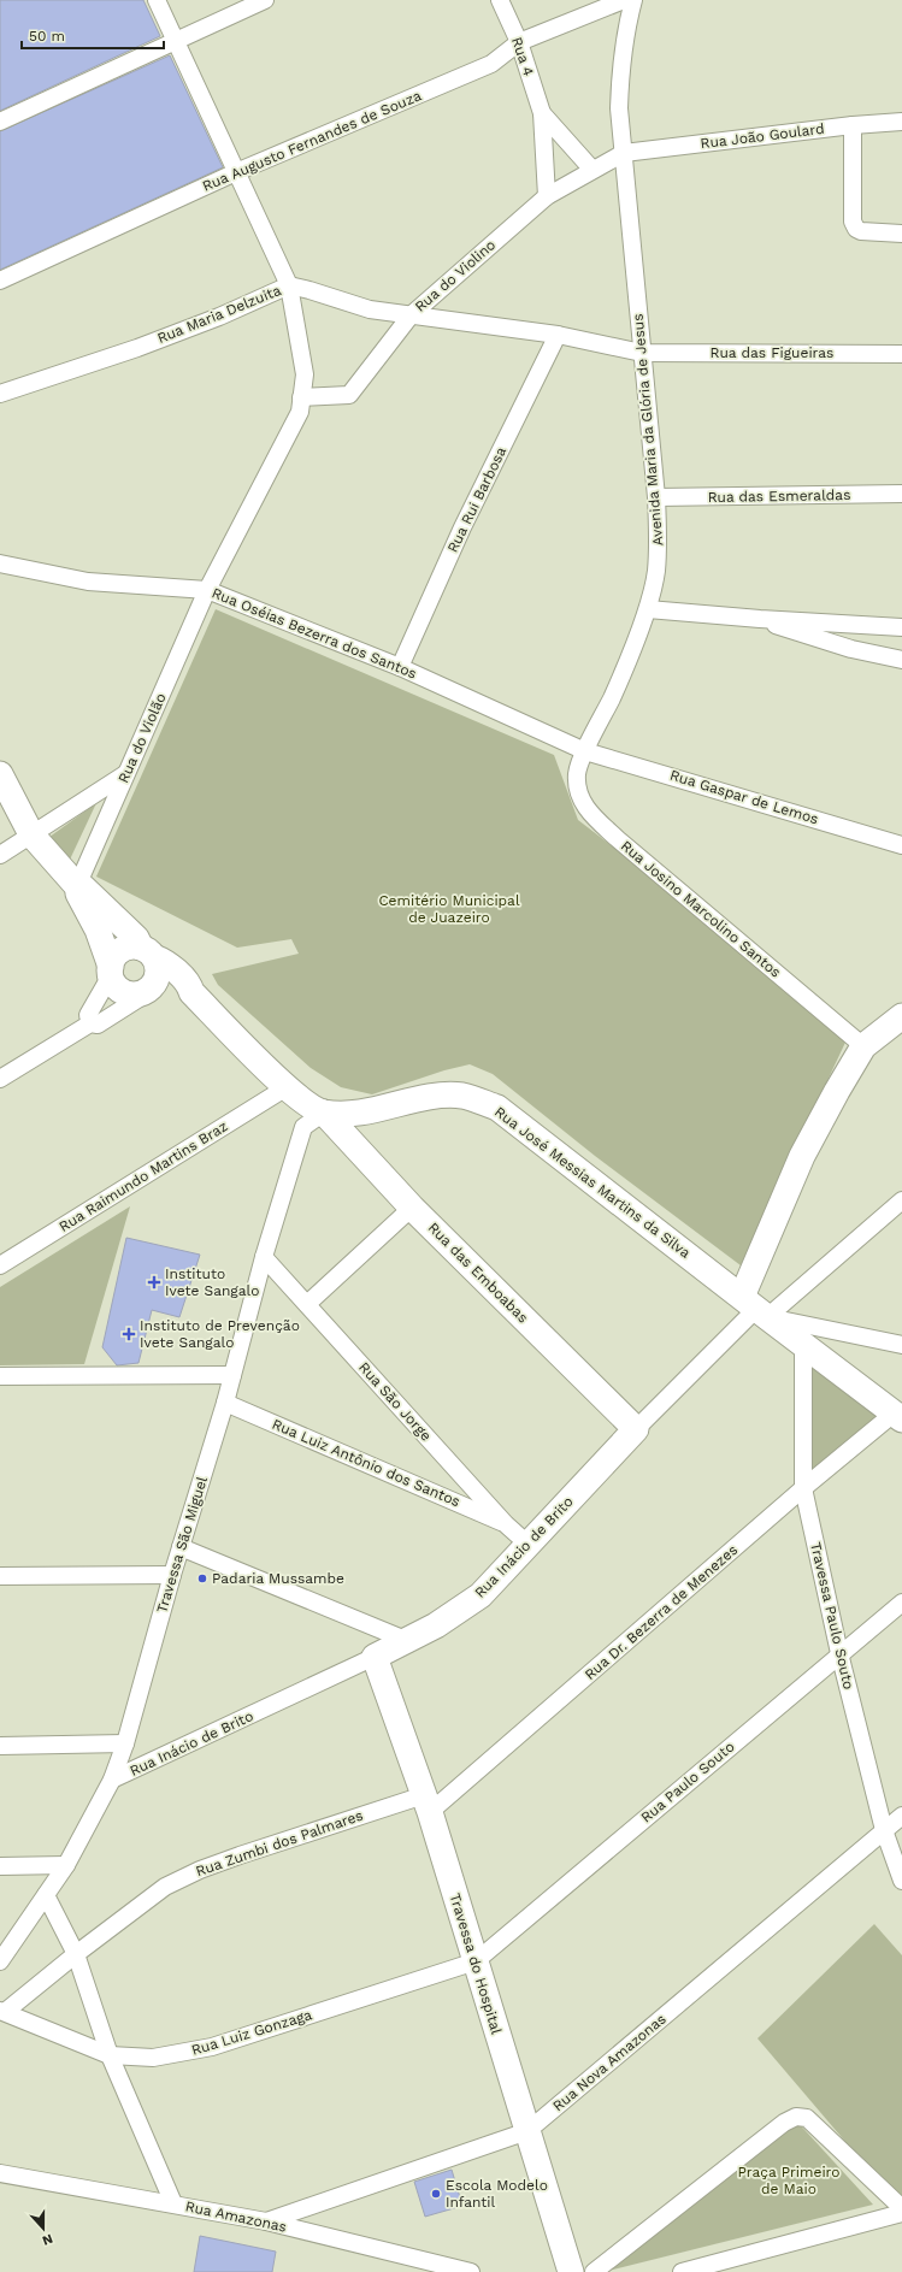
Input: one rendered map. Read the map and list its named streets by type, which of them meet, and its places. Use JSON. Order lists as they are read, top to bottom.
{
  "streets": {
    "street": [
      "Rua 4",
      "Rua João Goulard",
      "Rua Augusto Fernandes de Souza",
      "Rua do Violino",
      "Rua Maria Delzuita",
      "Rua das Figueiras",
      "Avenida Maria da Glória de Jesus",
      "Rua das Esmeraldas",
      "Rua Rui Barbosa",
      "Rua Oséias Bezerra dos Santos",
      "Rua do Violão",
      "Rua Gaspar de Lemos",
      "Rua Josino Marcolino Santos",
      "Rua Raimundo Martins Braz",
      "Rua José Messias Martins da Silva",
      "Rua das Emboabas",
      "Rua São Jorge",
      "Rua Luiz Antônio dos Santos",
      "Travessa São Miguel",
      "Rua Inácio de Brito",
      "Rua Dr. Bezerra de Menezes",
      "Travessa Paulo Souto",
      "Rua Paulo Souto",
      "Rua Zumbi dos Palmares",
      "Travessa do Hospital",
      "Rua Luiz Gonzaga",
      "Rua Nova Amazonas",
      "Rua Amazonas"
    ]
  },
  "crossings": [
    ["Rua 4", "Rua Augusto Fernandes de Souza"],
    ["Rua 4", "Rua do Violino"],
    ["Rua João Goulard", "Rua do Violino"],
    ["Rua João Goulard", "Avenida Maria da Glória de Jesus"],
    ["Rua Augusto Fernandes de Souza", "Rua do Violão"],
    ["Rua do Violino", "Rua Maria Delzuita"],
    ["Rua do Violino", "Avenida Maria da Glória de Jesus"],
    ["Rua do Violino", "Rua do Violão"],
    ["Rua Maria Delzuita", "Rua das Figueiras"],
    ["Rua Maria Delzuita", "Avenida Maria da Glória de Jesus"],
    ["Rua Maria Delzuita", "Rua Rui Barbosa"],
    ["Rua Maria Delzuita", "Rua do Violão"],
    ["Rua das Figueiras", "Avenida Maria da Glória de Jesus"],
    ["Avenida Maria da Glória de Jesus", "Rua das Esmeraldas"],
    ["Avenida Maria da Glória de Jesus", "Rua Oséias Bezerra dos Santos"],
    ["Avenida Maria da Glória de Jesus", "Rua Gaspar de Lemos"],
    ["Avenida Maria da Glória de Jesus", "Rua Josino Marcolino Santos"],
    ["Rua Rui Barbosa", "Rua Oséias Bezerra dos Santos"],
    ["Rua Oséias Bezerra dos Santos", "Rua do Violão"],
    ["Rua Oséias Bezerra dos Santos", "Rua Gaspar de Lemos"],
    ["Rua Oséias Bezerra dos Santos", "Rua Josino Marcolino Santos"],
    ["Rua Gaspar de Lemos", "Rua Josino Marcolino Santos"],
    ["Rua José Messias Martins da Silva", "Rua das Emboabas"],
    ["Rua José Messias Martins da Silva", "Travessa São Miguel"],
    ["Rua José Messias Martins da Silva", "Rua Inácio de Brito"],
    ["Rua José Messias Martins da Silva", "Rua Dr. Bezerra de Menezes"],
    ["Rua José Messias Martins da Silva", "Travessa Paulo Souto"],
    ["Rua das Emboabas", "Travessa São Miguel"],
    ["Rua das Emboabas", "Rua Inácio de Brito"],
    ["Rua São Jorge", "Rua Luiz Antônio dos Santos"],
    ["Rua São Jorge", "Travessa São Miguel"],
    ["Rua São Jorge", "Rua Inácio de Brito"],
    ["Rua Luiz Antônio dos Santos", "Travessa São Miguel"],
    ["Travessa São Miguel", "Rua Inácio de Brito"],
    ["Rua Inácio de Brito", "Travessa do Hospital"],
    ["Rua Dr. Bezerra de Menezes", "Travessa Paulo Souto"],
    ["Rua Dr. Bezerra de Menezes", "Rua Zumbi dos Palmares"],
    ["Rua Dr. Bezerra de Menezes", "Travessa do Hospital"],
    ["Travessa Paulo Souto", "Rua Paulo Souto"],
    ["Travessa Paulo Souto", "Rua Nova Amazonas"],
    ["Rua Paulo Souto", "Travessa do Hospital"],
    ["Rua Paulo Souto", "Rua Luiz Gonzaga"],
    ["Rua Zumbi dos Palmares", "Travessa do Hospital"],
    ["Rua Zumbi dos Palmares", "Rua Luiz Gonzaga"],
    ["Travessa do Hospital", "Rua Luiz Gonzaga"],
    ["Travessa do Hospital", "Rua Nova Amazonas"],
    ["Rua Nova Amazonas", "Rua Amazonas"]
  ],
  "parks": ["Cemitério Municipal de Juazeiro", "Praça Primeiro de Maio"],
  "places": {
    "health": ["Instituto Ivete Sangalo", "Instituto de Prevenção Ivete Sangalo"],
    "other": ["Padaria Mussambe", "Escola Modelo Infantil"]
  },
  "scale_bar": "50 m",
  "north": "bottom"
}
